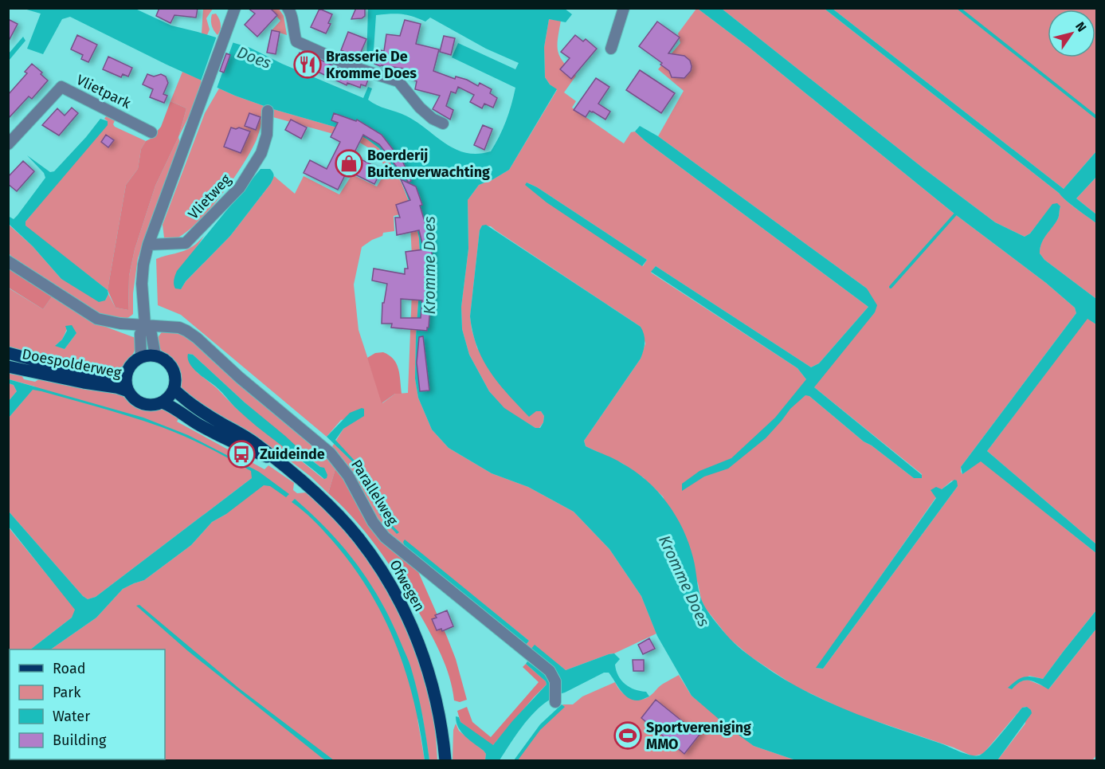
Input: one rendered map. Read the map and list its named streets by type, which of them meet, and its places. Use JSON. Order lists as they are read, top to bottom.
{
  "streets": {
    "main road": ["Doespolderweg", "Ofwegen"],
    "street": ["Vlietpark", "Vlietweg", "Parallelweg"]
  },
  "crossings": [
    ["Doespolderweg", "Ofwegen"]
  ],
  "water": ["Does", "Kromme Does"],
  "places": {
    "restaurant": ["Brasserie De Kromme Does"],
    "shop": ["Boerderij Buitenverwachting"],
    "bus stop": ["Zuideinde"],
    "sports": ["Sportvereniging MMO"]
  },
  "legend": [
    "Road",
    "Park",
    "Water",
    "Building"
  ],
  "north": "top right"
}
